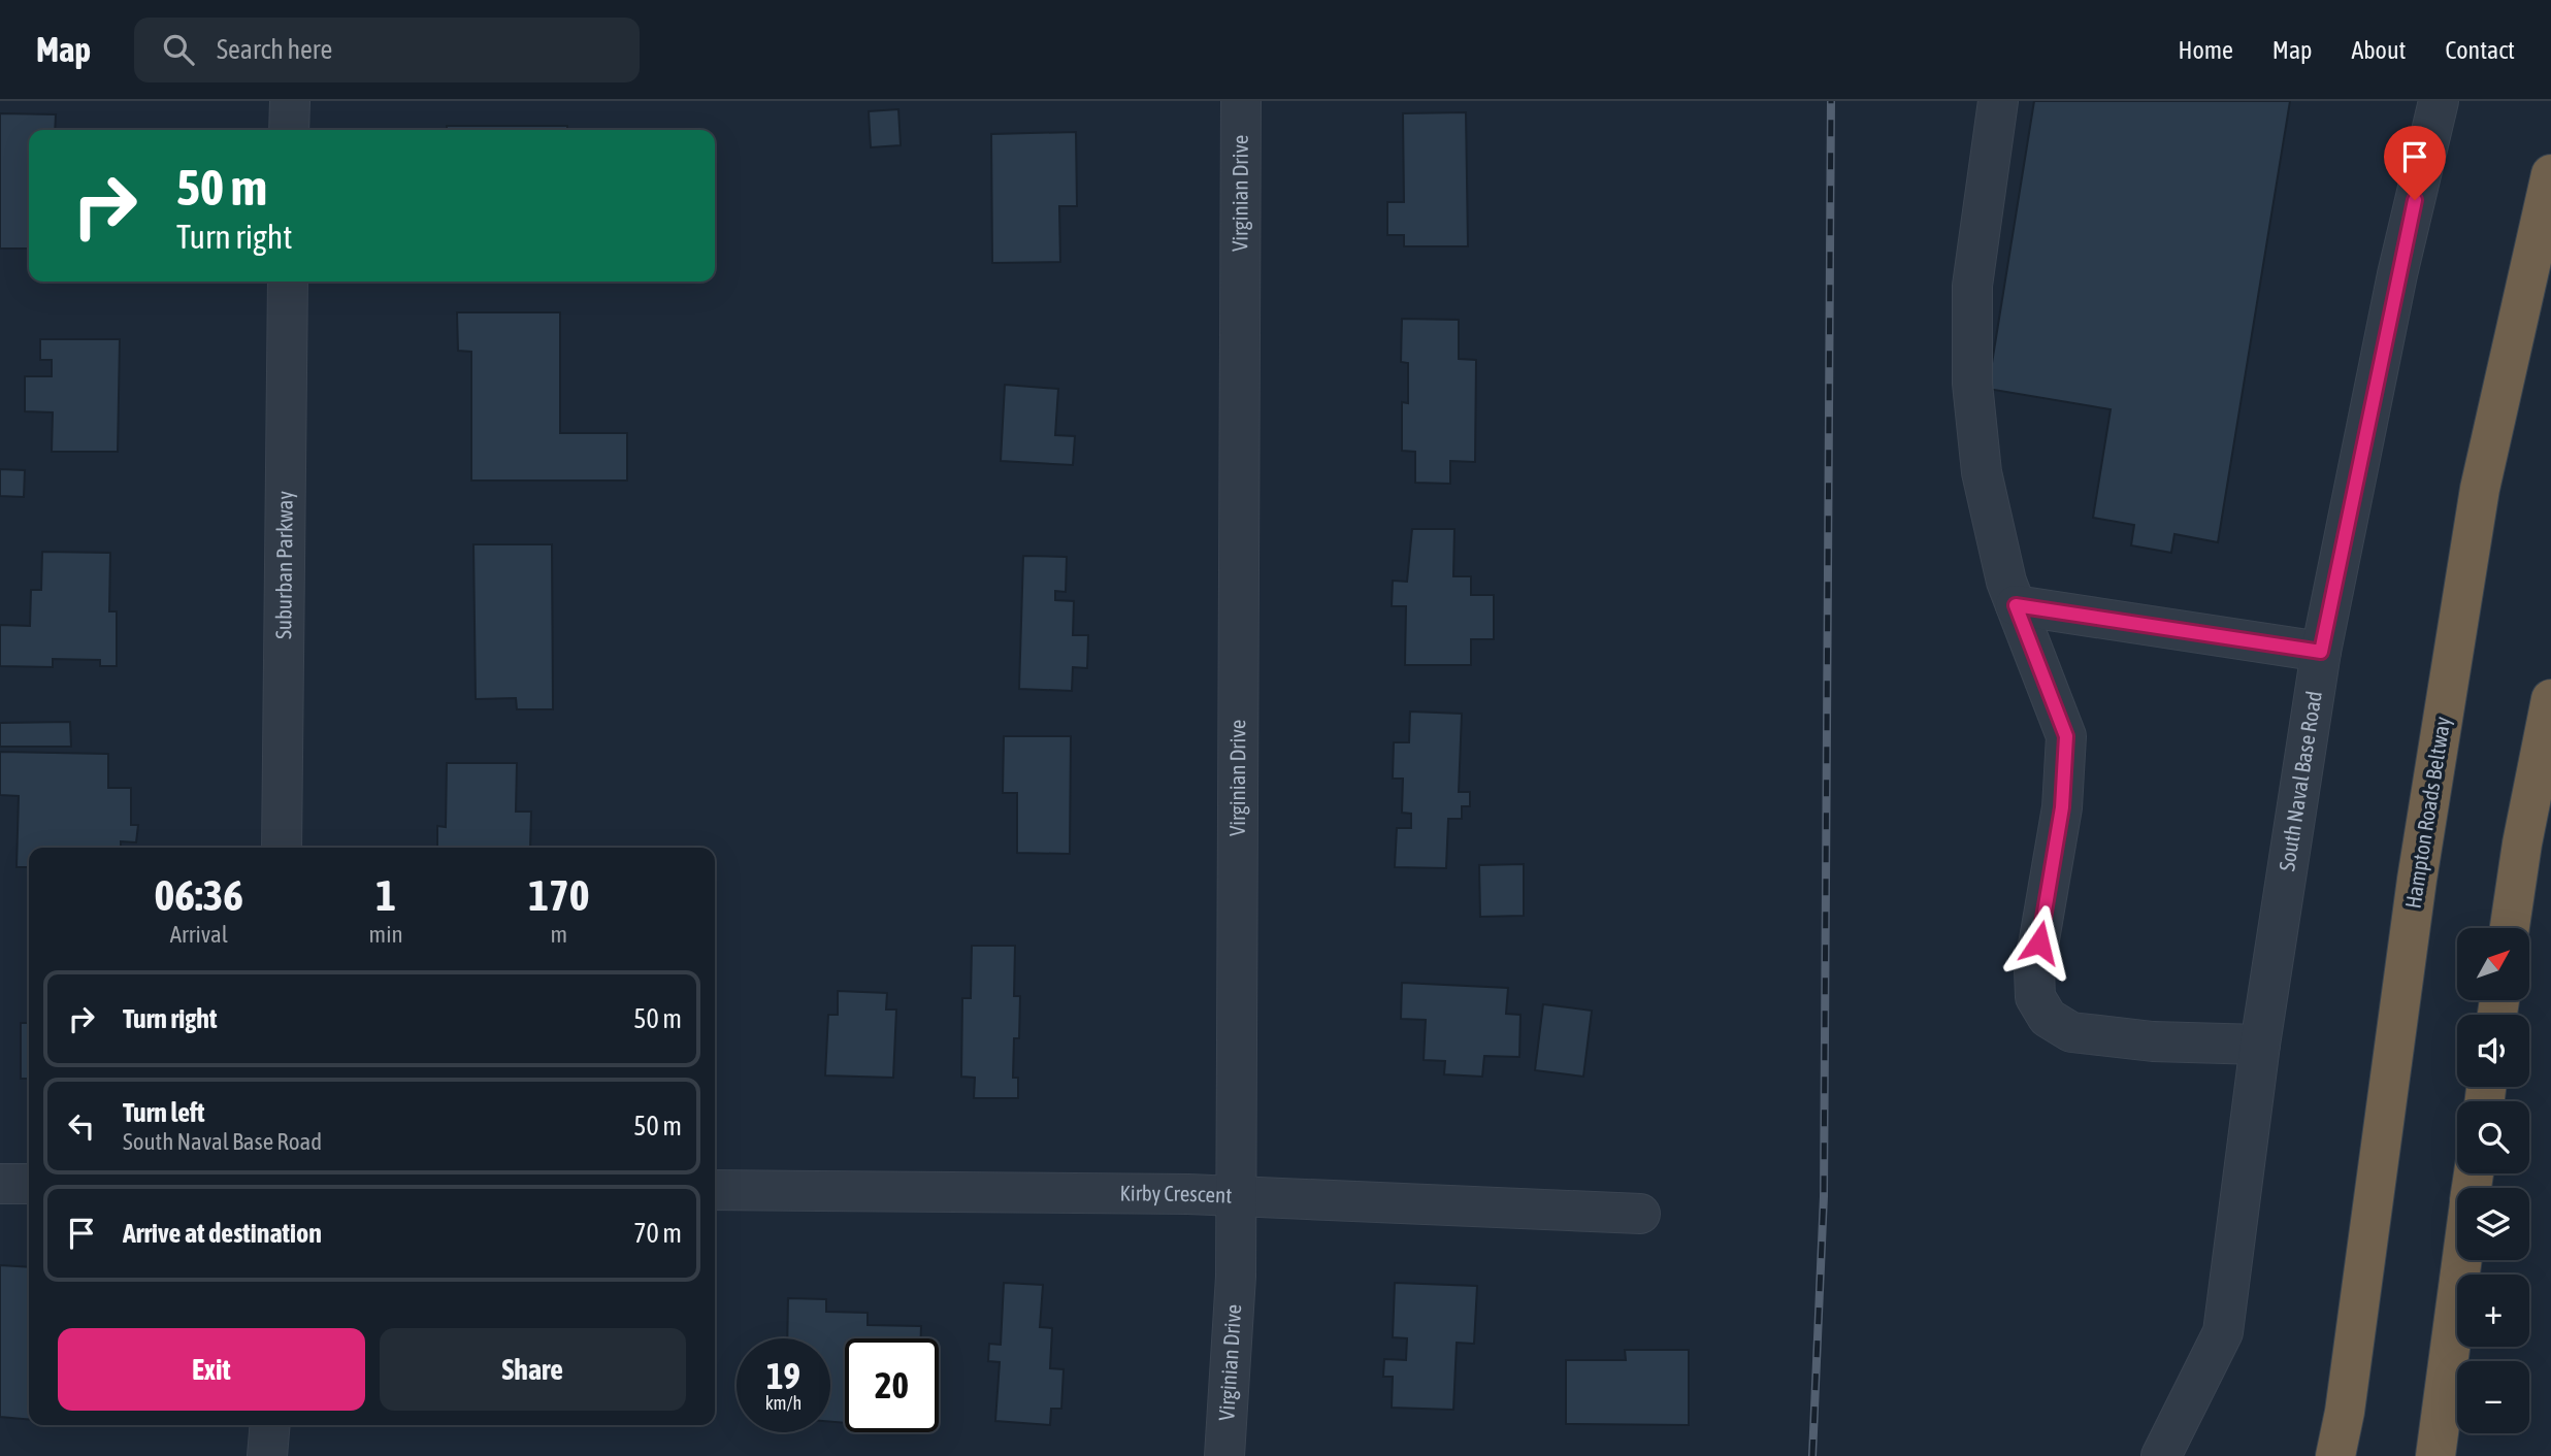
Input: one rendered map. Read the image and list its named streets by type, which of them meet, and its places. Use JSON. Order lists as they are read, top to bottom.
{
  "streets": {
    "highway": ["Hampton Roads Beltway"],
    "street": [
      "Virginian Drive",
      "Suburban Parkway",
      "South Naval Base Road",
      "Kirby Crescent"
    ]
  },
  "crossings": [
    ["Virginian Drive", "Kirby Crescent"]
  ],
  "north": "top right",
  "page": {
    "header": "Map",
    "search": "Search here",
    "nav": [
      "Home",
      "Map",
      "About",
      "Contact"
    ],
    "turn": ["50 m", "Turn right"],
    "eta": [
      "06:36",
      "Arrival",
      "1",
      "min",
      "170",
      "m"
    ],
    "map_buttons": ["+", "−"],
    "list": [
      {
        "name": "Turn right",
        "value": "50 m"
      },
      {
        "name": "Turn left",
        "note": "South Naval Base Road",
        "value": "50 m"
      },
      {
        "name": "Arrive at destination",
        "value": "70 m"
      }
    ],
    "buttons": ["Exit", "Share"],
    "speed": "19 km/h",
    "limit": "20"
  }
}
